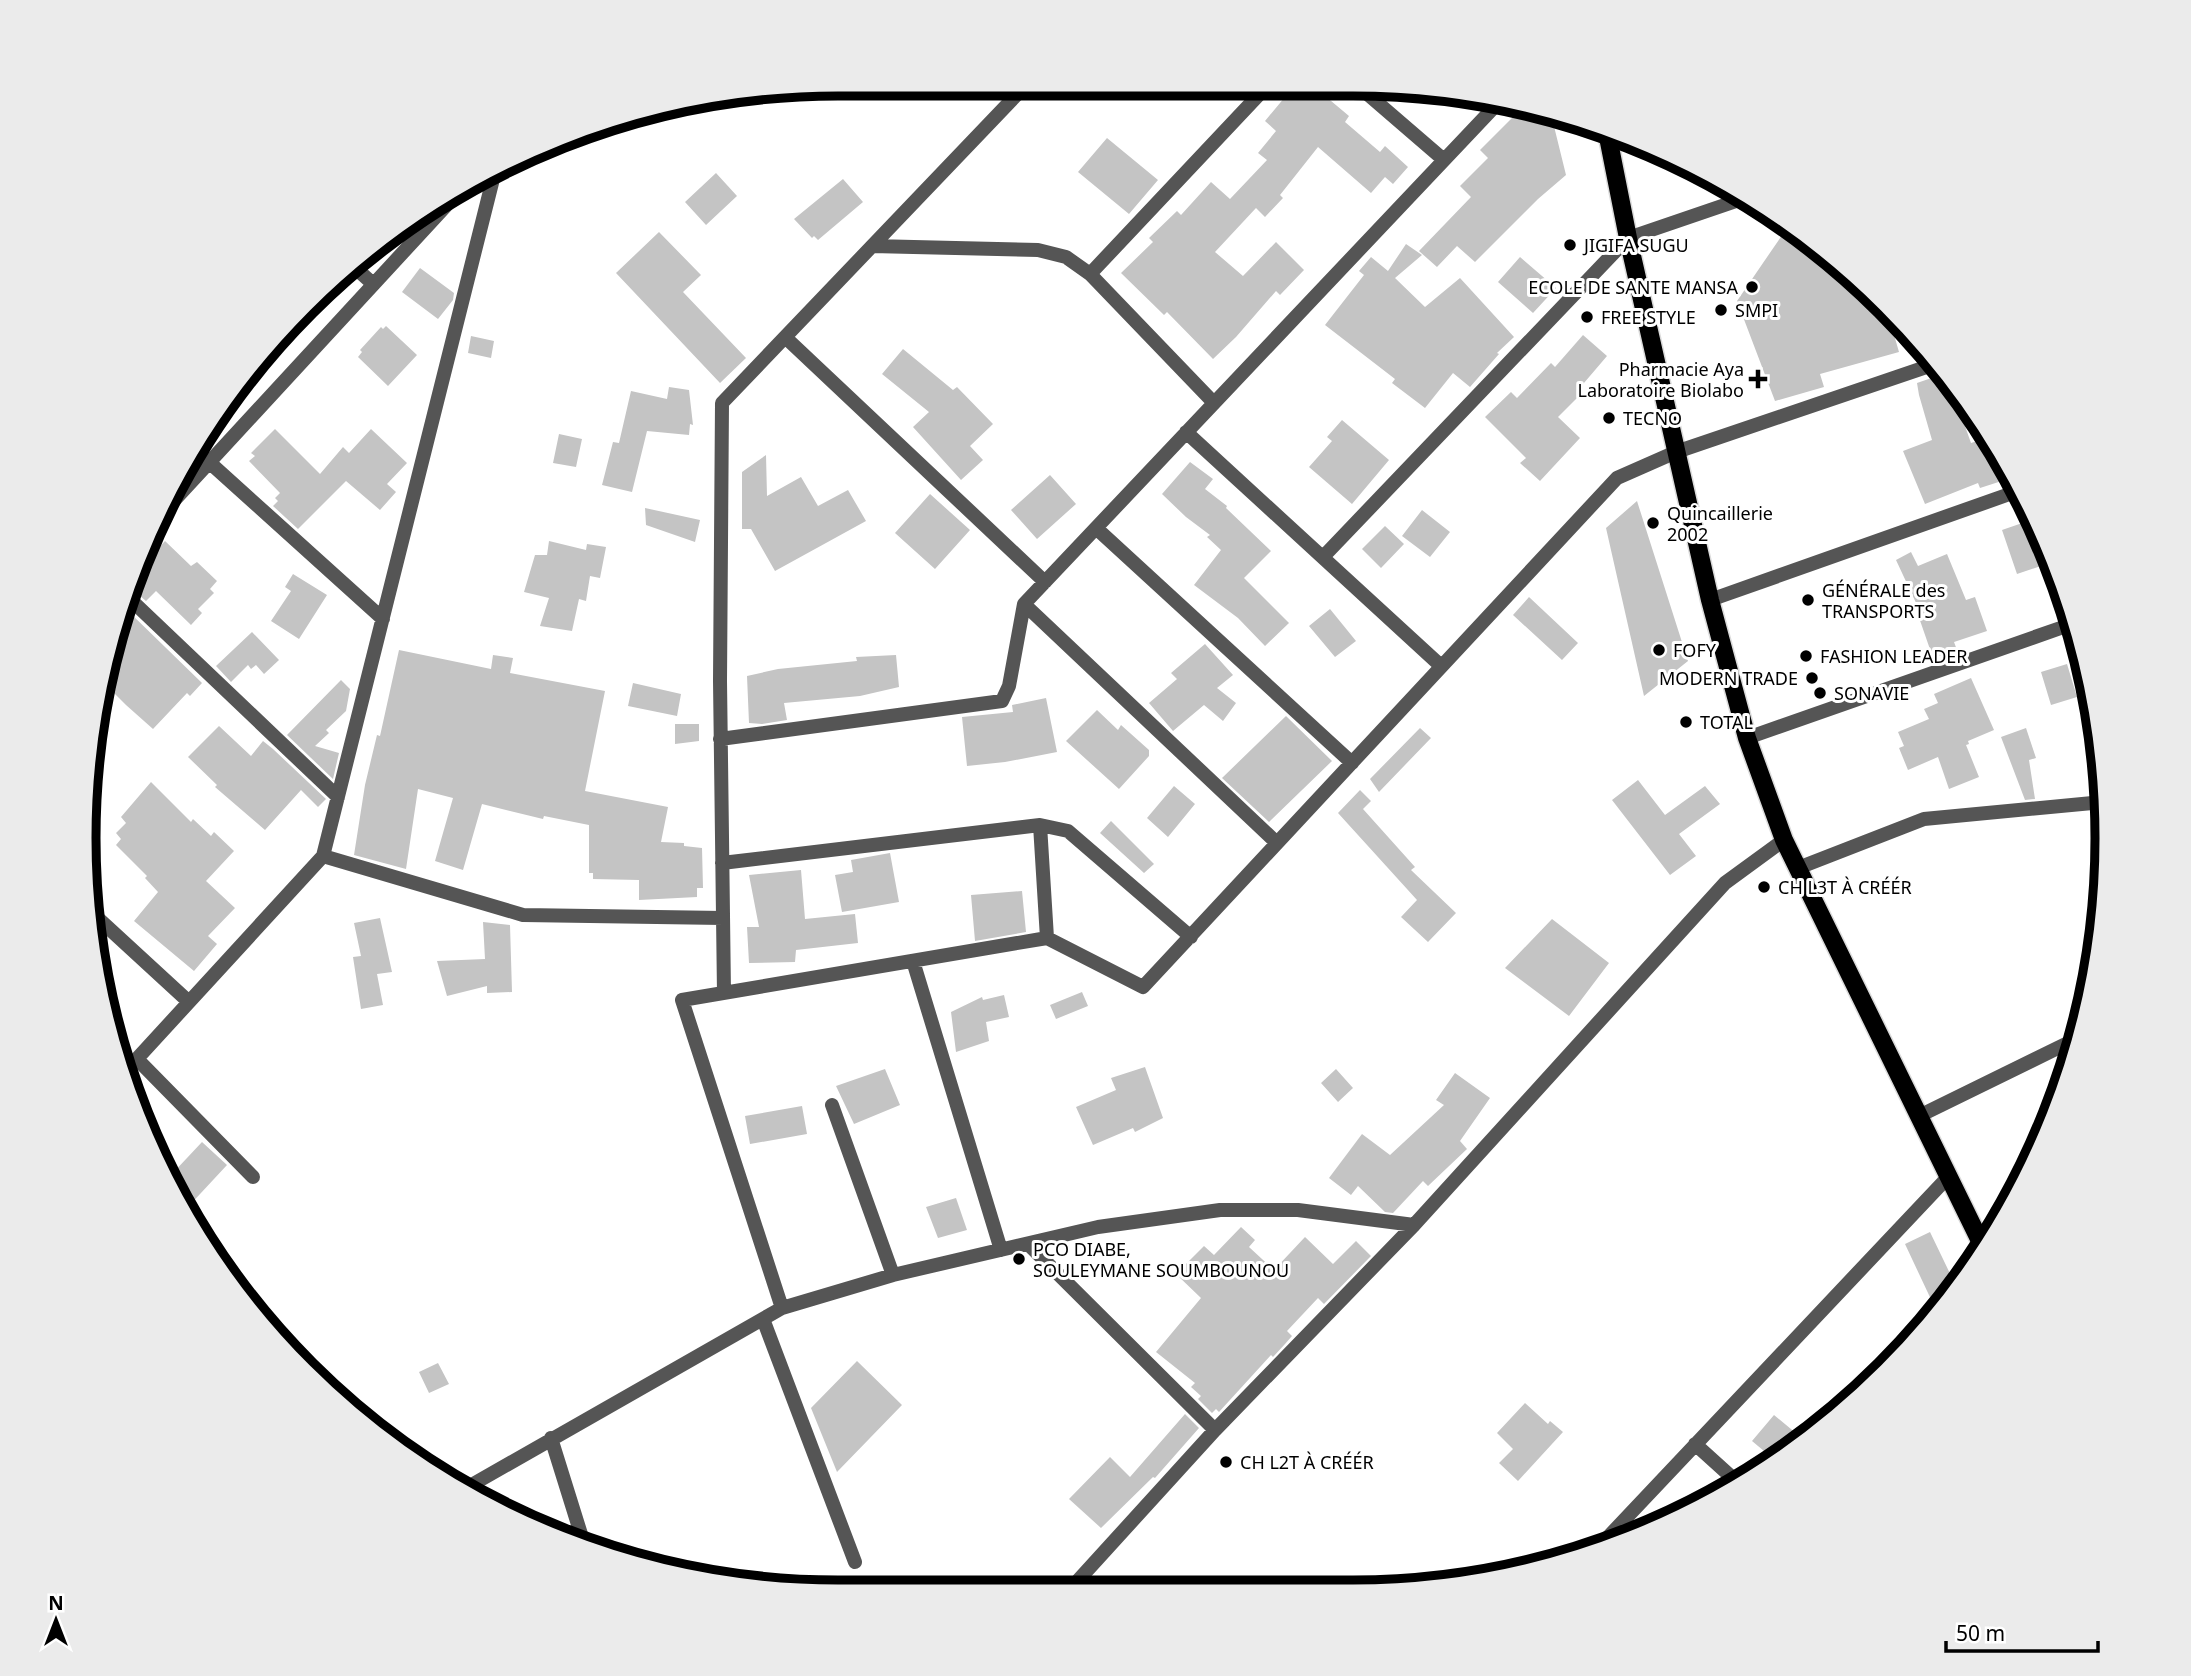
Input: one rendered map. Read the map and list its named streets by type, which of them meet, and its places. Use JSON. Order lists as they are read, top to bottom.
{
  "places": {
    "other": [
      "JIGIFA SUGU",
      "ECOLE DE SANTE MANSA",
      "SMPI",
      "FREE STYLE",
      "TECNO",
      "Quincaillerie 2002",
      "GÉNÉRALE des TRANSPORTS",
      "FOFY",
      "FASHION LEADER",
      "MODERN TRADE",
      "SONAVIE",
      "TOTAL",
      "CH L3T À CRÉÉR",
      "PCO DIABE, SOULEYMANE SOUMBOUNOU",
      "CH L2T À CRÉÉR"
    ],
    "health": ["Pharmacie Aya Laboratoire Biolabo"]
  },
  "scale_bar": "50 m",
  "north": "top"
}
